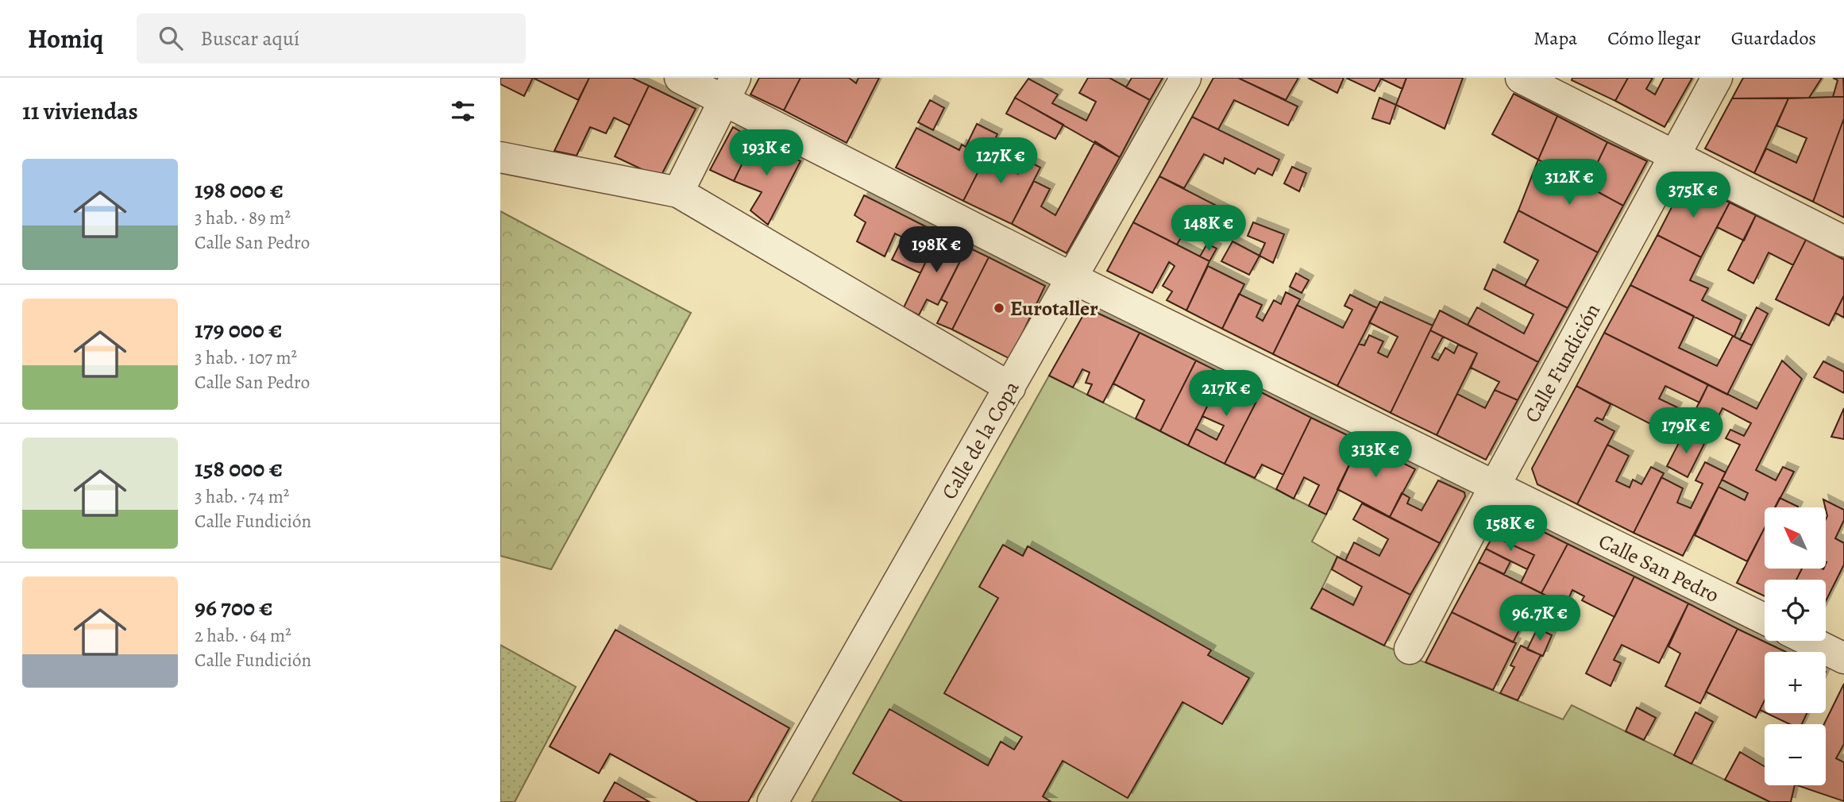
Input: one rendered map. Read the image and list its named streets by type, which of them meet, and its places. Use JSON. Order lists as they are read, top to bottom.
{
  "streets": {
    "street": ["Calle Fundición", "Calle de la Copa", "Calle San Pedro"]
  },
  "crossings": [
    ["Calle Fundición", "Calle San Pedro"],
    ["Calle de la Copa", "Calle San Pedro"]
  ],
  "places": ["Eurotaller"],
  "north": "top left",
  "page": {
    "header": "Homiq",
    "search": "Buscar aquí",
    "nav": ["Mapa", "Cómo llegar", "Guardados"],
    "heading": "11 viviendas",
    "price": [
      "193K €",
      "127K €",
      "312K €",
      "375K €",
      "148K €",
      "198K €",
      "217K €",
      "179K €",
      "313K €",
      "158K €",
      "96.7K €"
    ],
    "list": [
      {
        "name": "198 000 €",
        "note": "3 hab. · 89 m² · Calle San Pedro"
      },
      {
        "name": "179 000 €",
        "note": "3 hab. · 107 m² · Calle San Pedro"
      },
      {
        "name": "158 000 €",
        "note": "3 hab. · 74 m² · Calle Fundición"
      },
      {
        "name": "96 700 €",
        "note": "2 hab. · 64 m² · Calle Fundición"
      }
    ],
    "map_buttons": ["+", "−"]
  }
}
